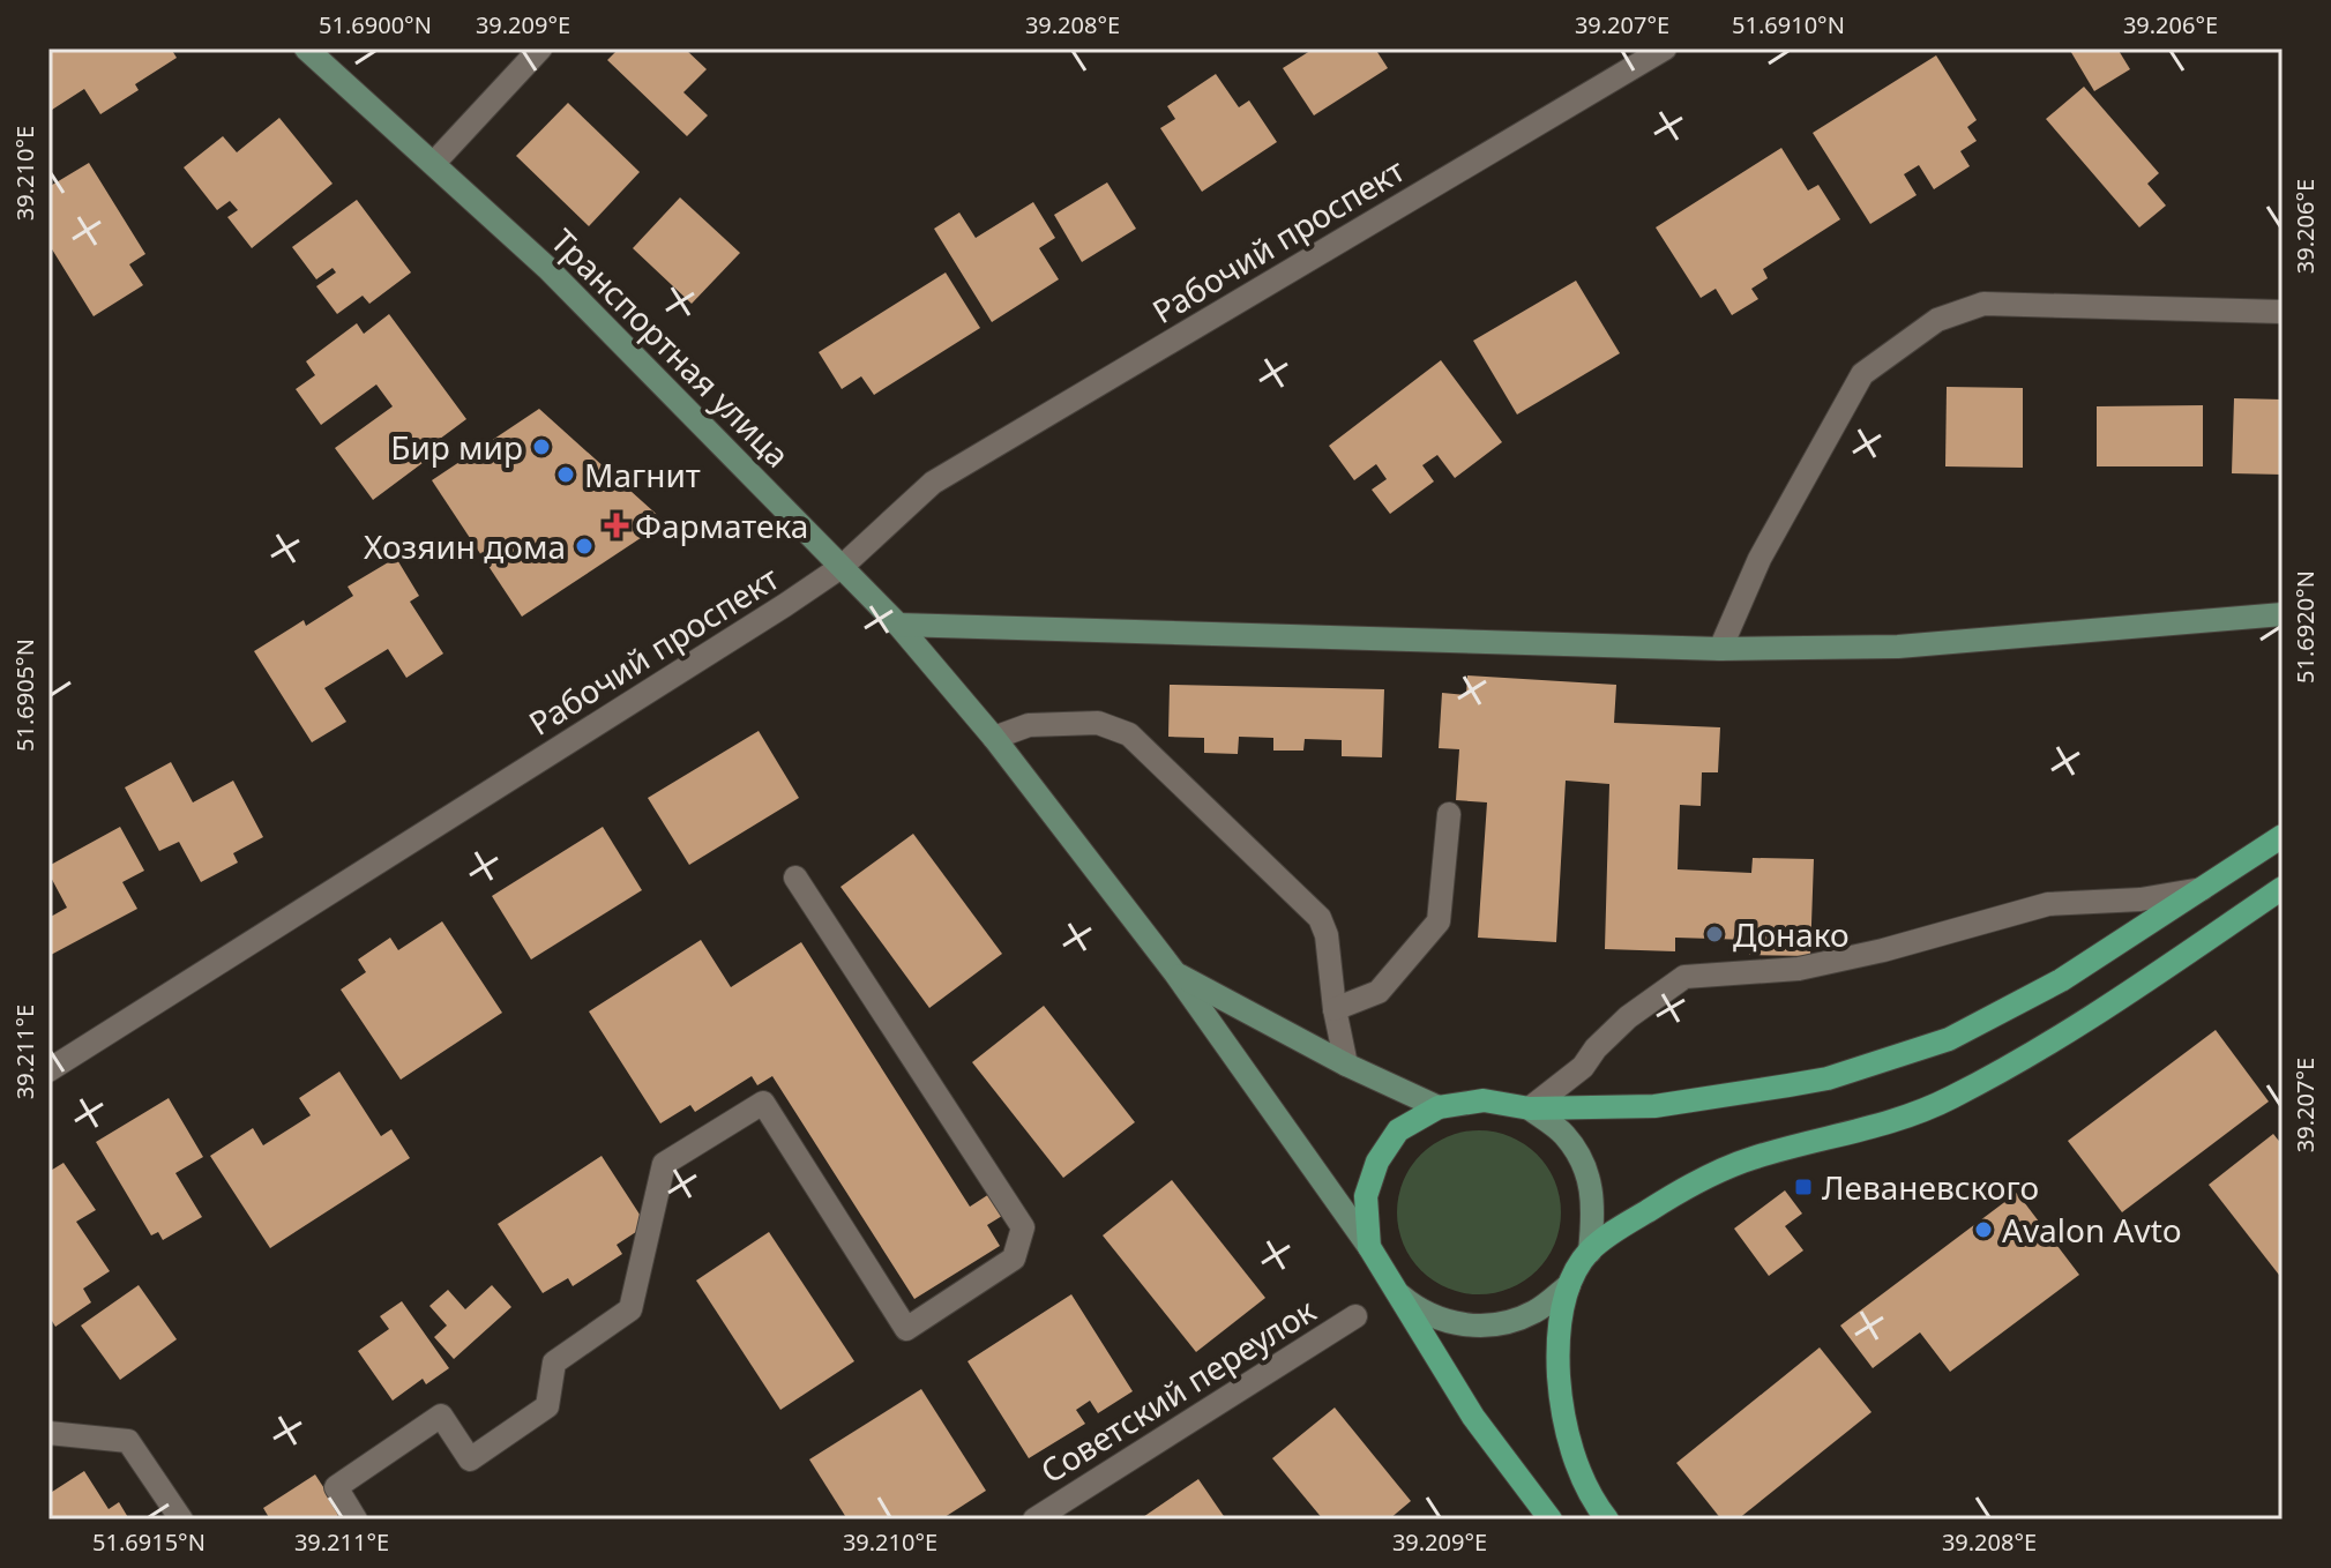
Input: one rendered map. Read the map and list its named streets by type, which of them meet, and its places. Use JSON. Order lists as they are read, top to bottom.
{
  "streets": {
    "main road": ["Транспортная улица"],
    "street": ["Рабочий проспект", "Советский переулок"]
  },
  "crossings": [
    ["Рабочий проспект", "Транспортная улица"]
  ],
  "places": {
    "other": [
      "Бир мир",
      "Магнит",
      "Хозяин дома",
      "Донако",
      "Avalon Avto"
    ],
    "health": ["Фарматека"],
    "transit": ["Леваневского"]
  },
  "coordinates": [
    "51.6900°N",
    "39.209°E",
    "39.208°E",
    "39.207°E",
    "51.6910°N",
    "39.206°E",
    "39.210°E",
    "51.6920°N",
    "51.6905°N",
    "39.211°E",
    "51.6915°N"
  ]
}
